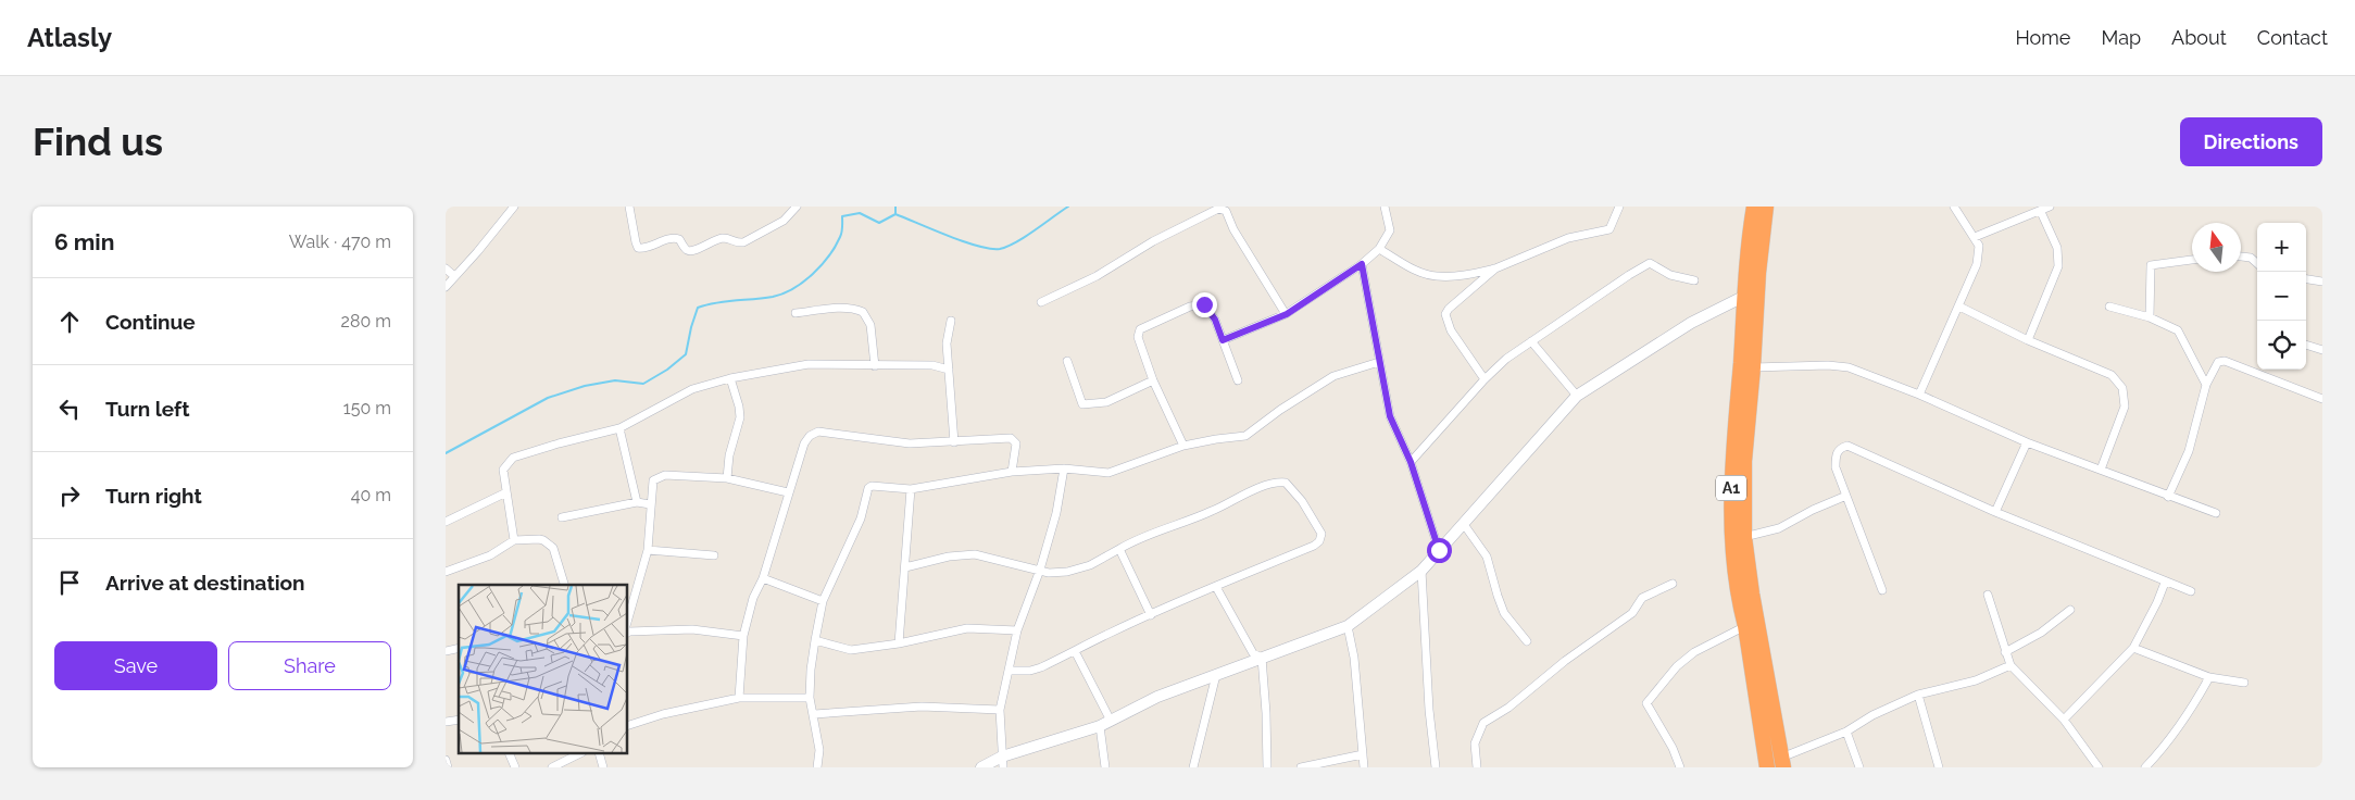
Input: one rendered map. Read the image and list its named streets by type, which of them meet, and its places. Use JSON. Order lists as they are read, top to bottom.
{
  "streets": {
    "highway": ["A1"]
  },
  "north": "top",
  "page": {
    "header": "Atlasly",
    "nav": [
      "Home",
      "Map",
      "About",
      "Contact"
    ],
    "buttons": [
      "Directions",
      ["Save", "Share"]
    ],
    "title": "Find us",
    "heading": ["6 min", "Walk · 470 m"],
    "map_buttons": ["+", "−"],
    "list": [
      ["Continue", "280 m"],
      ["Turn left", "150 m"],
      ["Turn right", "40 m"],
      "Arrive at destination"
    ]
  }
}
